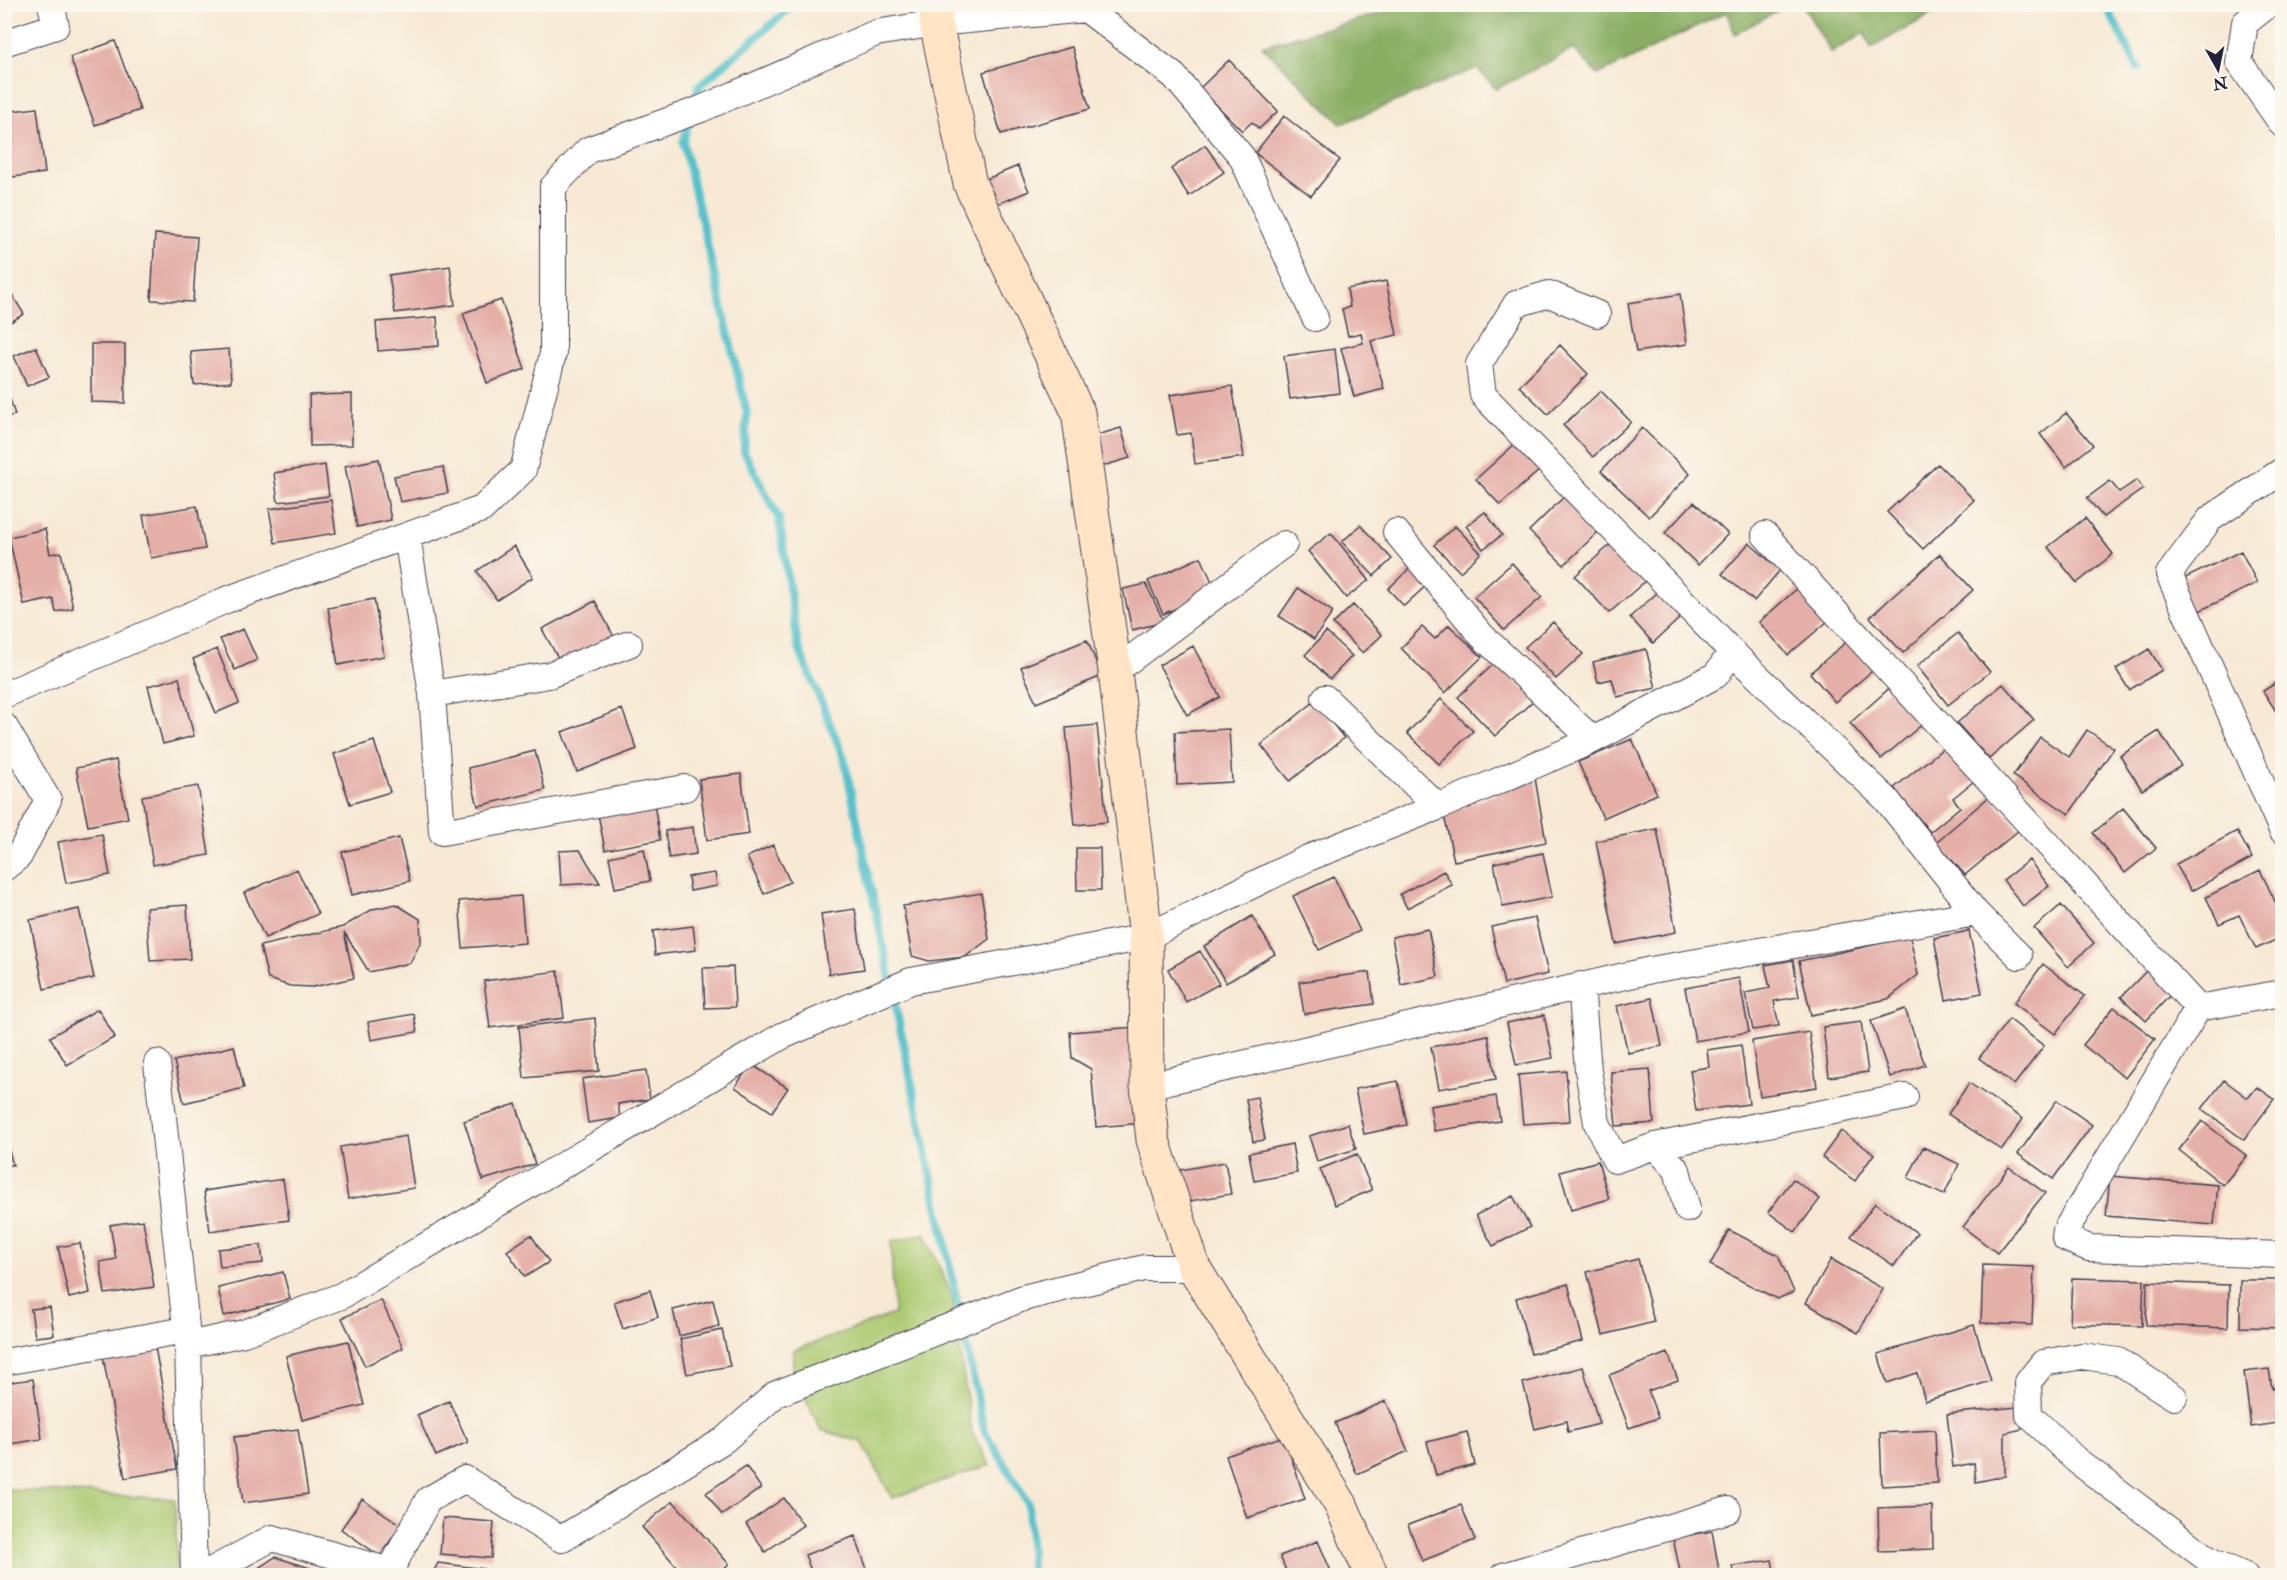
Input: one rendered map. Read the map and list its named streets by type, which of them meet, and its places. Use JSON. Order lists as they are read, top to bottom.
{
  "north": "bottom"
}
